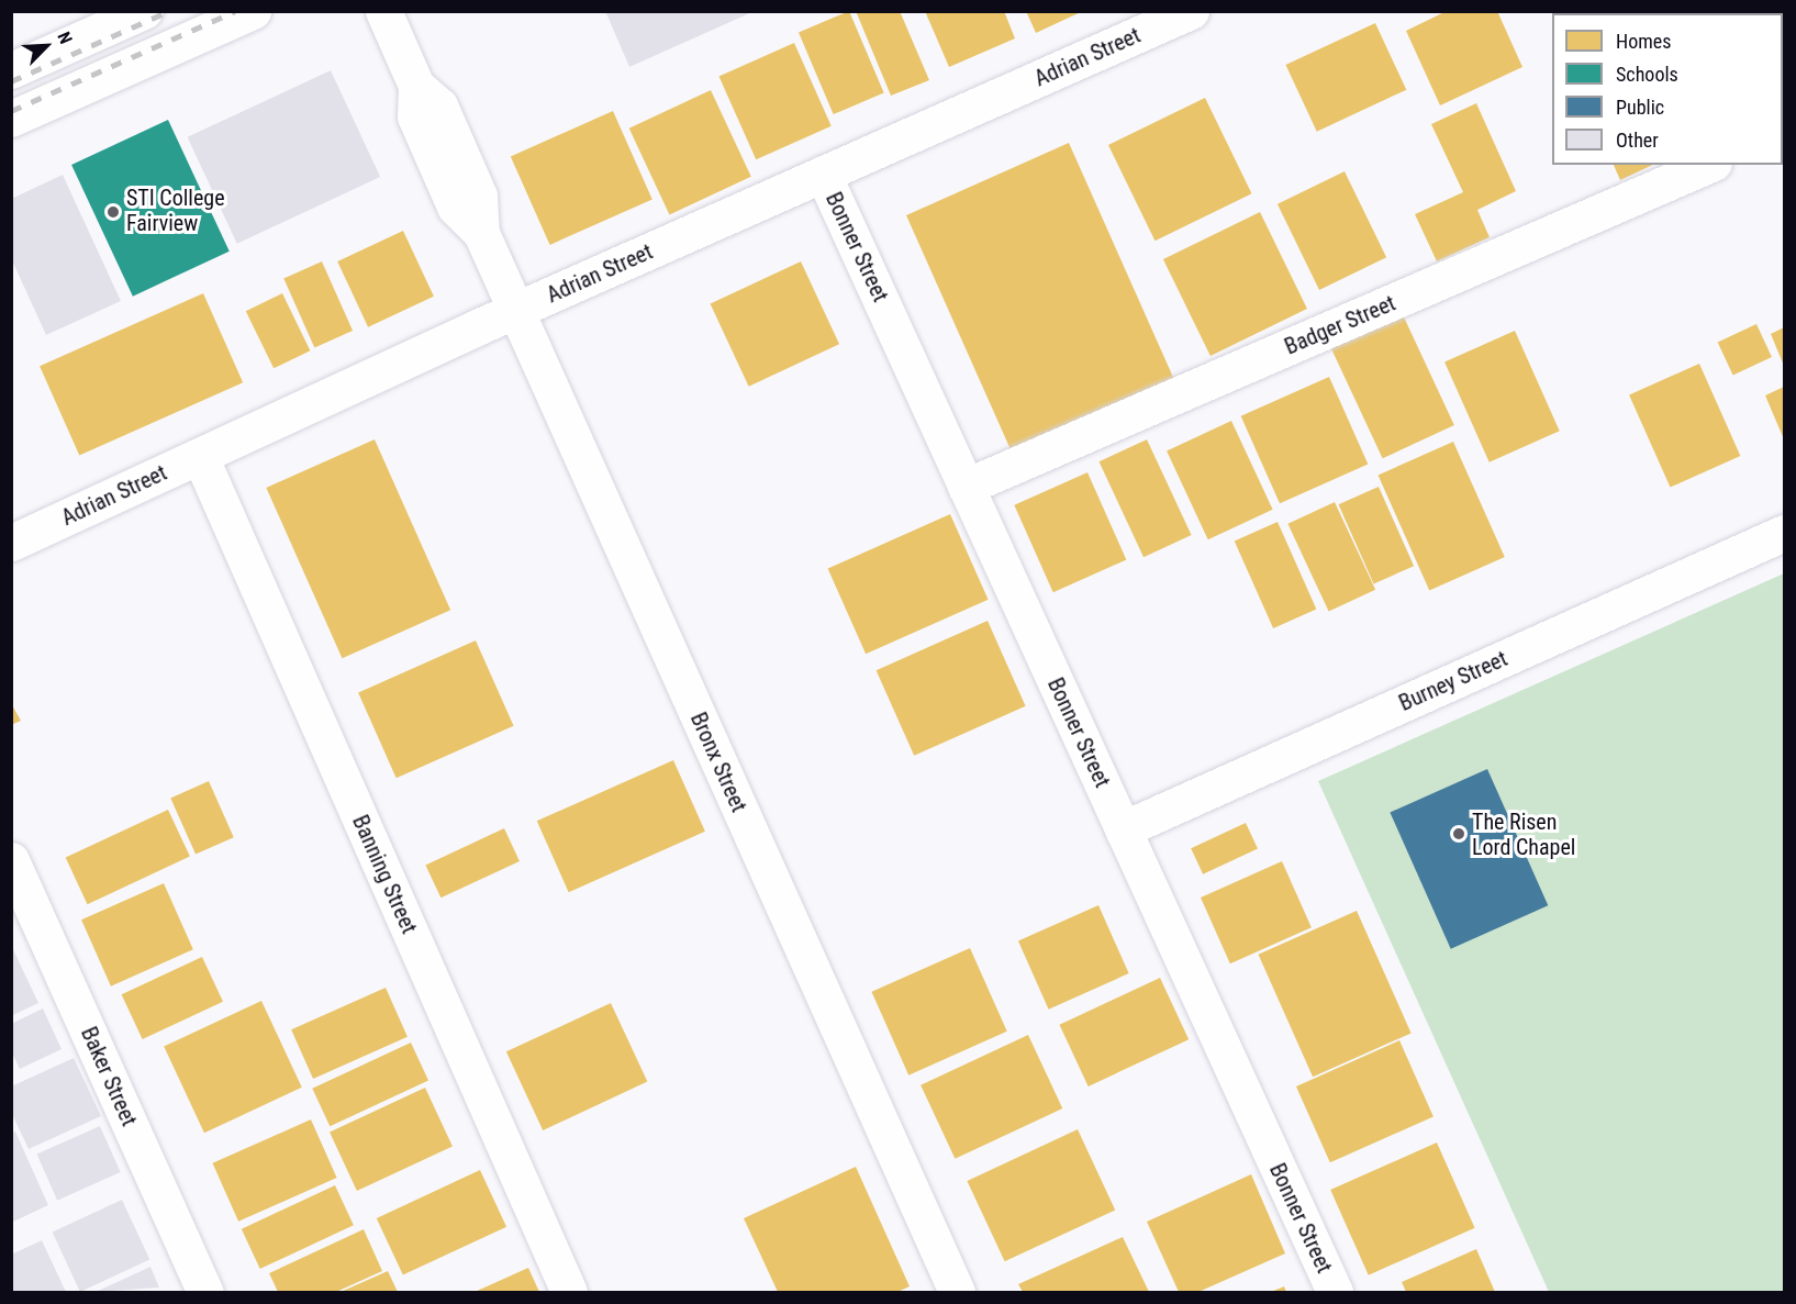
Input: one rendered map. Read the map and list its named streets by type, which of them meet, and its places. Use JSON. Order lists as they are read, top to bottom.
{
  "streets": {
    "street": [
      "Adrian Street",
      "Bonner Street",
      "Badger Street",
      "Burney Street",
      "Bronx Street",
      "Banning Street",
      "Baker Street"
    ]
  },
  "crossings": [
    ["Adrian Street", "Bonner Street"],
    ["Adrian Street", "Bronx Street"],
    ["Adrian Street", "Banning Street"],
    ["Bonner Street", "Badger Street"],
    ["Bonner Street", "Burney Street"]
  ],
  "places": ["STI College Fairview", "The Risen Lord Chapel"],
  "legend": [
    "Homes",
    "Schools",
    "Public",
    "Other"
  ],
  "north": "top right"
}
